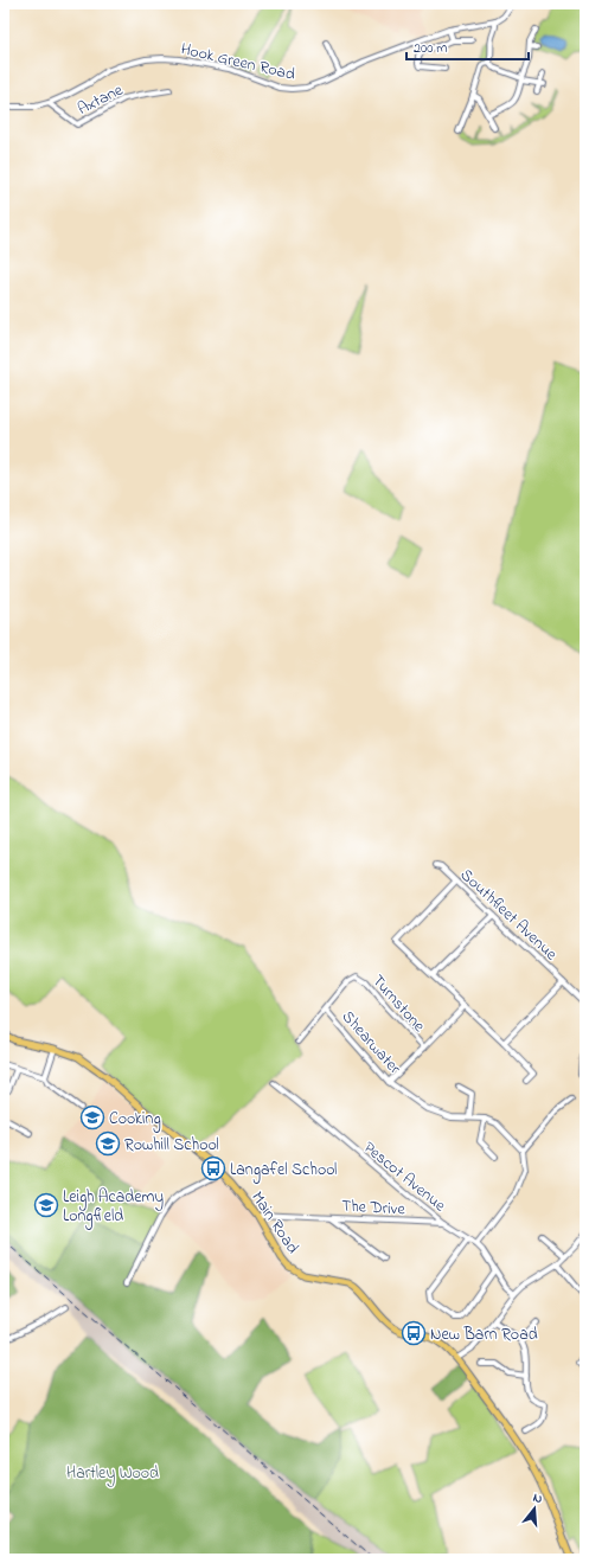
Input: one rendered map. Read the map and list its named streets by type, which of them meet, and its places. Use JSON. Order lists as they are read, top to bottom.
{
  "streets": {
    "main road": ["Main Road"],
    "street": [
      "Hook Green Road",
      "Axtane",
      "Southfleet Avenue",
      "Turnstone",
      "Shearwater",
      "Pescot Avenue",
      "The Drive"
    ]
  },
  "crossings": [
    ["Hook Green Road", "Axtane"],
    ["Turnstone", "Shearwater"],
    ["Pescot Avenue", "The Drive"],
    ["The Drive", "Main Road"]
  ],
  "parks": ["Hartley Wood"],
  "places": {
    "school or university": ["Cooking", "Rowhill School", "Leigh Academy Longfield"],
    "bus stop": ["Langafel School", "New Barn Road"]
  },
  "scale_bar": "200 m",
  "north": "top"
}
